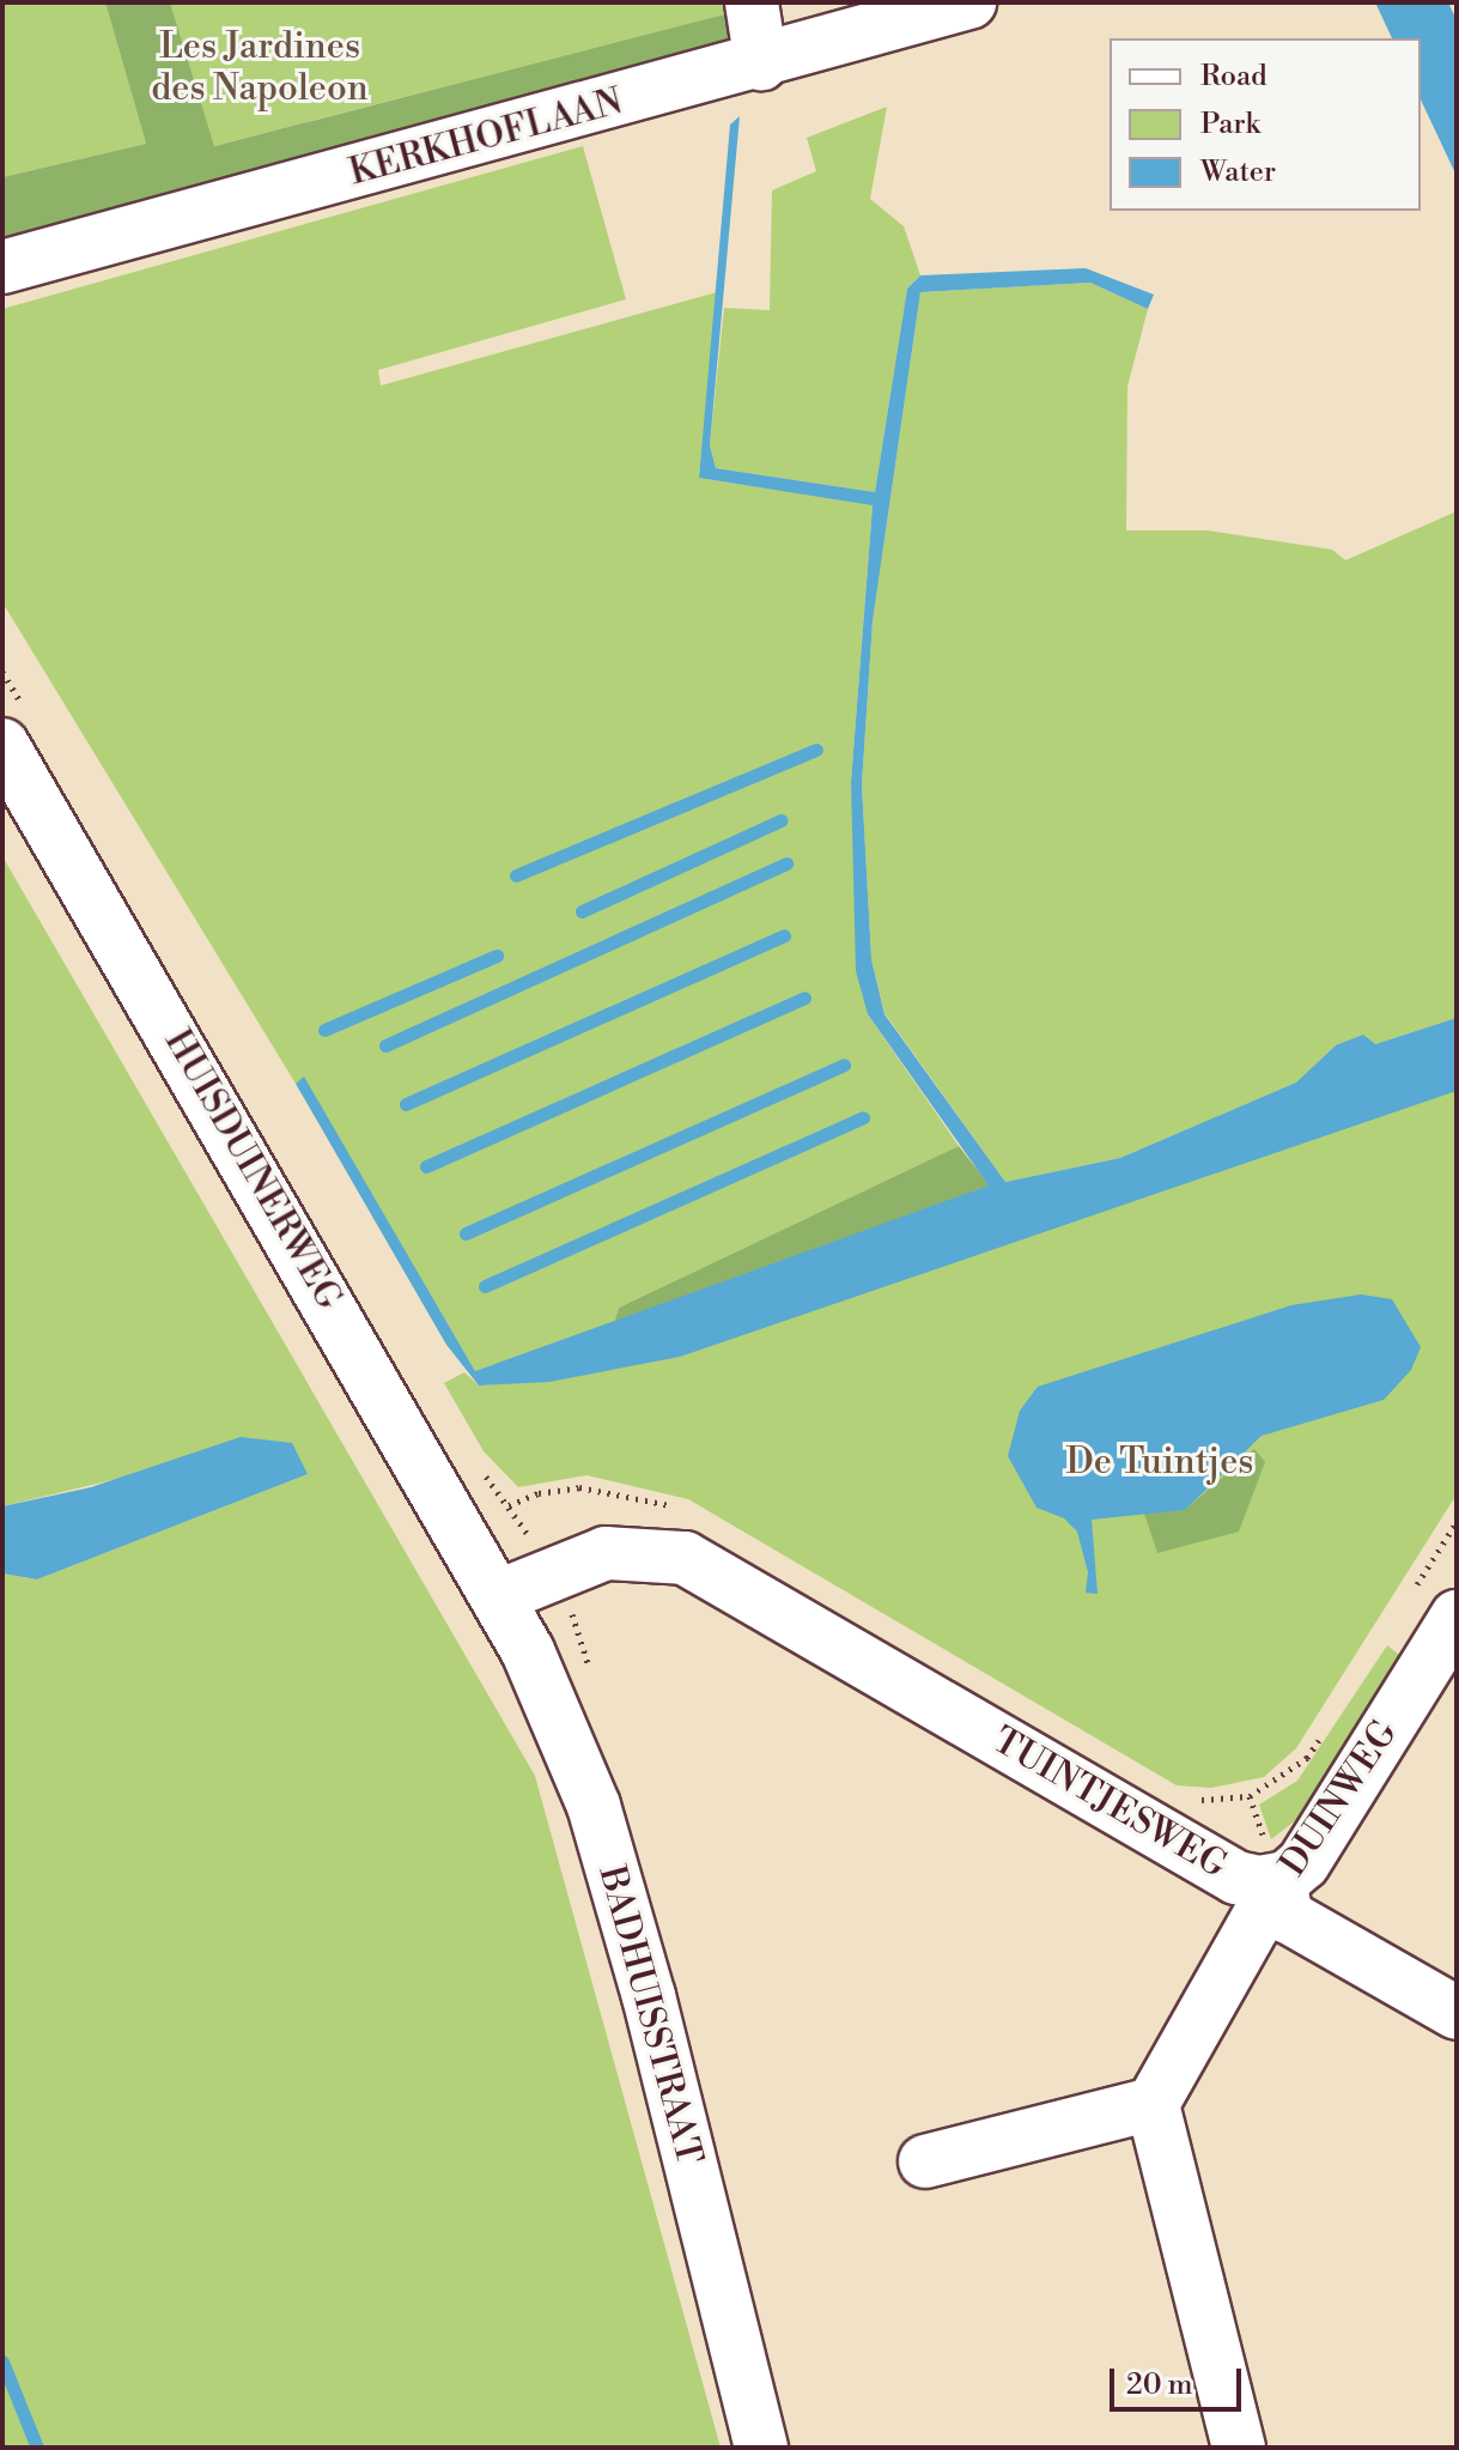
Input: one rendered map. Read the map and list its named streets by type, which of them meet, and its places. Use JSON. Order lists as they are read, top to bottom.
{
  "streets": {
    "street": [
      "KERKHOFLAAN",
      "HUISDUINERWEG",
      "DUINWEG",
      "TUINTJESWEG",
      "BADHUISSTRAAT"
    ]
  },
  "crossings": [
    ["HUISDUINERWEG", "TUINTJESWEG"],
    ["HUISDUINERWEG", "BADHUISSTRAAT"],
    ["DUINWEG", "TUINTJESWEG"],
    ["TUINTJESWEG", "BADHUISSTRAAT"]
  ],
  "parks": ["Les Jardines des Napoleon", "De Tuintjes"],
  "legend": ["Road", "Park", "Water"],
  "scale_bar": "20 m"
}
